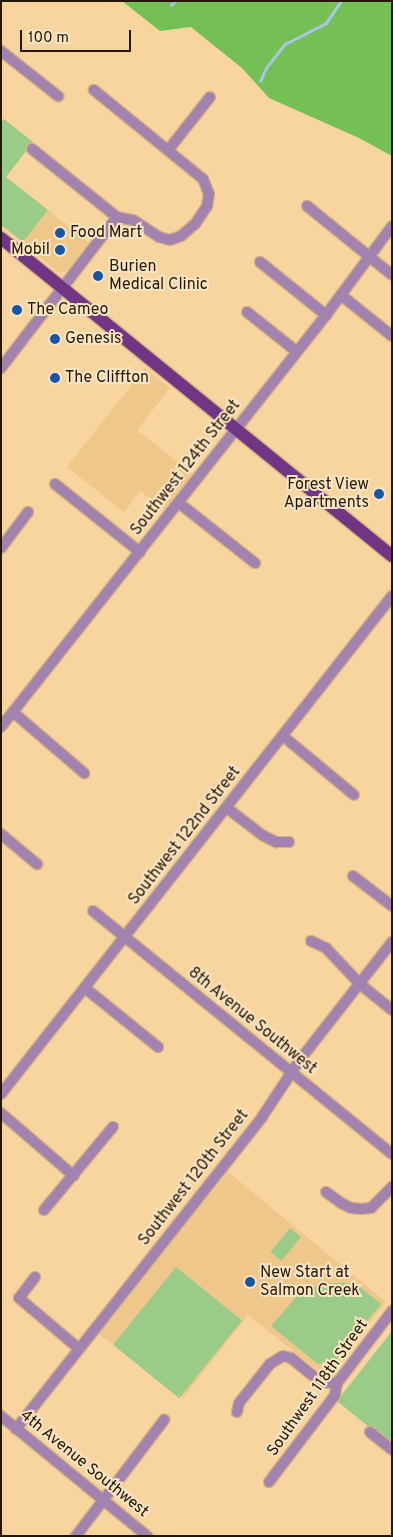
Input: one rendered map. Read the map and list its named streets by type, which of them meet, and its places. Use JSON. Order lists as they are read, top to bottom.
{
  "streets": {
    "street": [
      "Southwest 124th Street",
      "Southwest 122nd Street",
      "8th Avenue Southwest",
      "Southwest 120th Street",
      "Southwest 118th Street",
      "4th Avenue Southwest"
    ]
  },
  "crossings": [
    ["Southwest 122nd Street", "8th Avenue Southwest"],
    ["8th Avenue Southwest", "Southwest 120th Street"],
    ["Southwest 120th Street", "4th Avenue Southwest"]
  ],
  "places": [
    "Food Mart",
    "Mobil",
    "Burien Medical Clinic",
    "The Cameo",
    "Genesis",
    "The Cliffton",
    "Forest View Apartments",
    "New Start at Salmon Creek"
  ],
  "scale_bar": "100 m"
}
